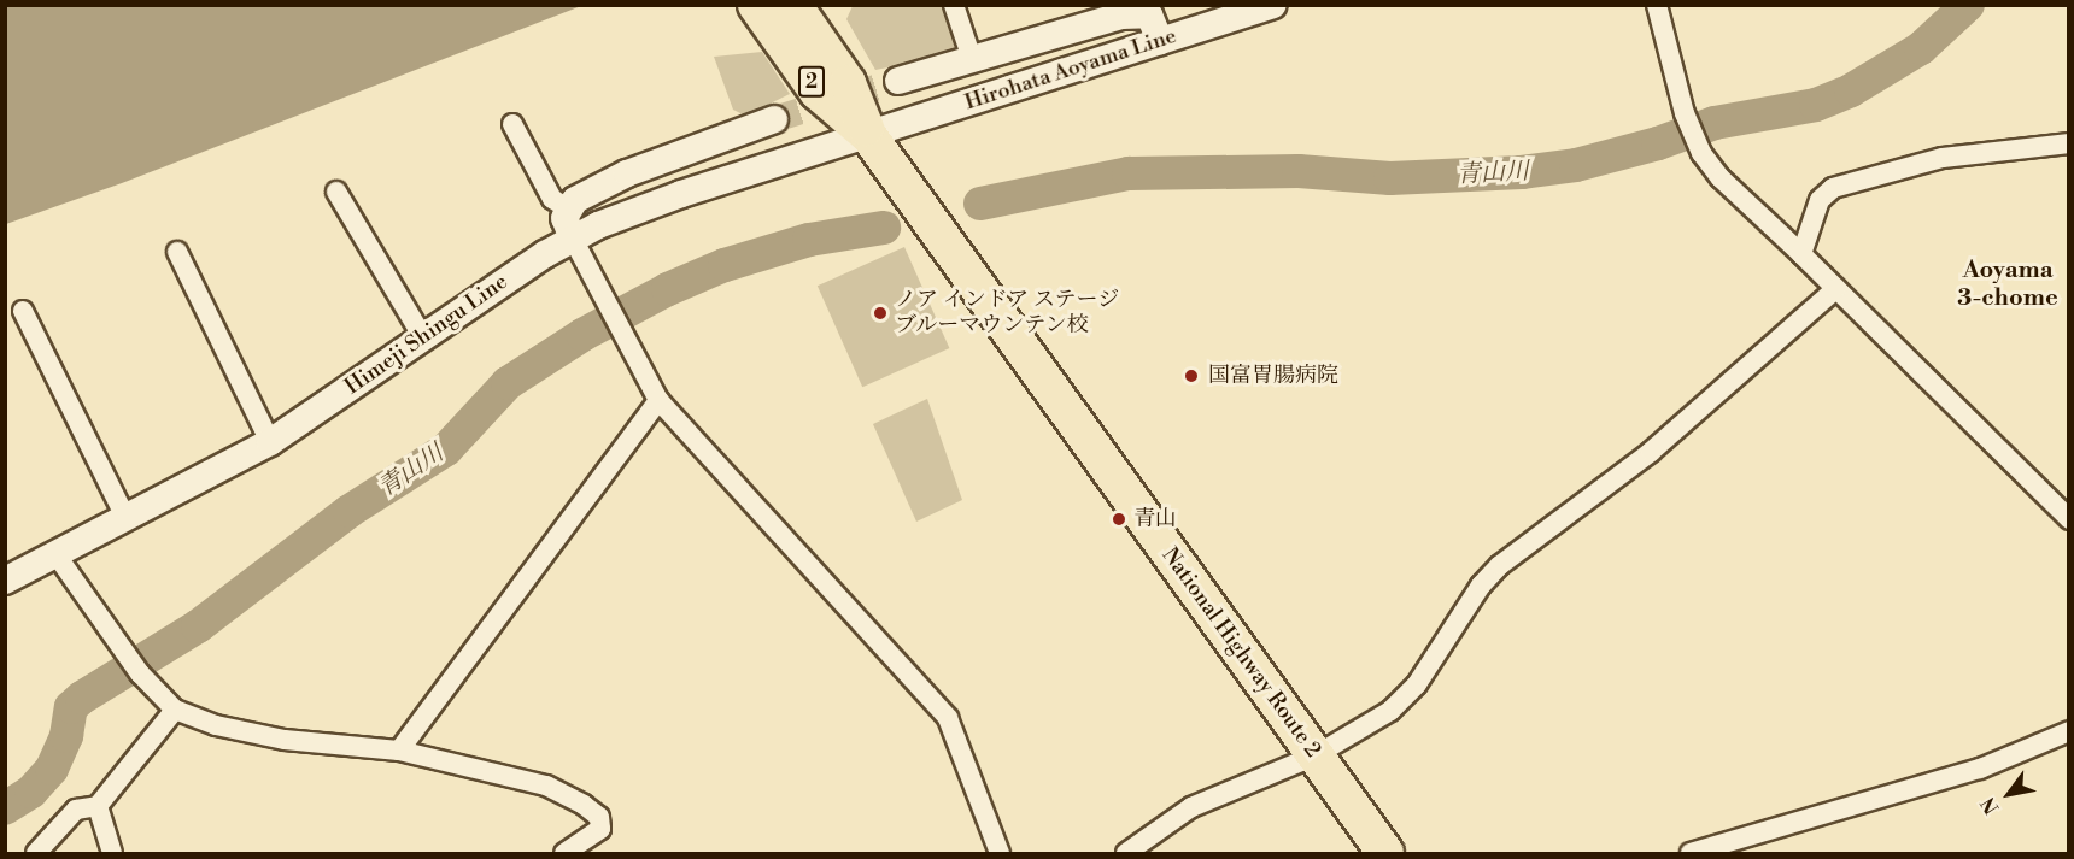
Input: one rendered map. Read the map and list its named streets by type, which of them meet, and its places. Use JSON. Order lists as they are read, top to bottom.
{
  "streets": {
    "highway": ["2", "National Highway Route 2"],
    "main road": ["Hirohata Aoyama Line", "Himeji Shingu Line"]
  },
  "crossings": [
    ["Hirohata Aoyama Line", "Himeji Shingu Line"],
    ["Hirohata Aoyama Line", "National Highway Route 2"],
    ["Himeji Shingu Line", "National Highway Route 2"]
  ],
  "districts": ["Aoyama 3-chome"],
  "water": ["青山川"],
  "places": ["ノア インドア ステージ ブルーマウンテン校", "国富胃腸病院", "青山"],
  "north": "bottom left"
}
